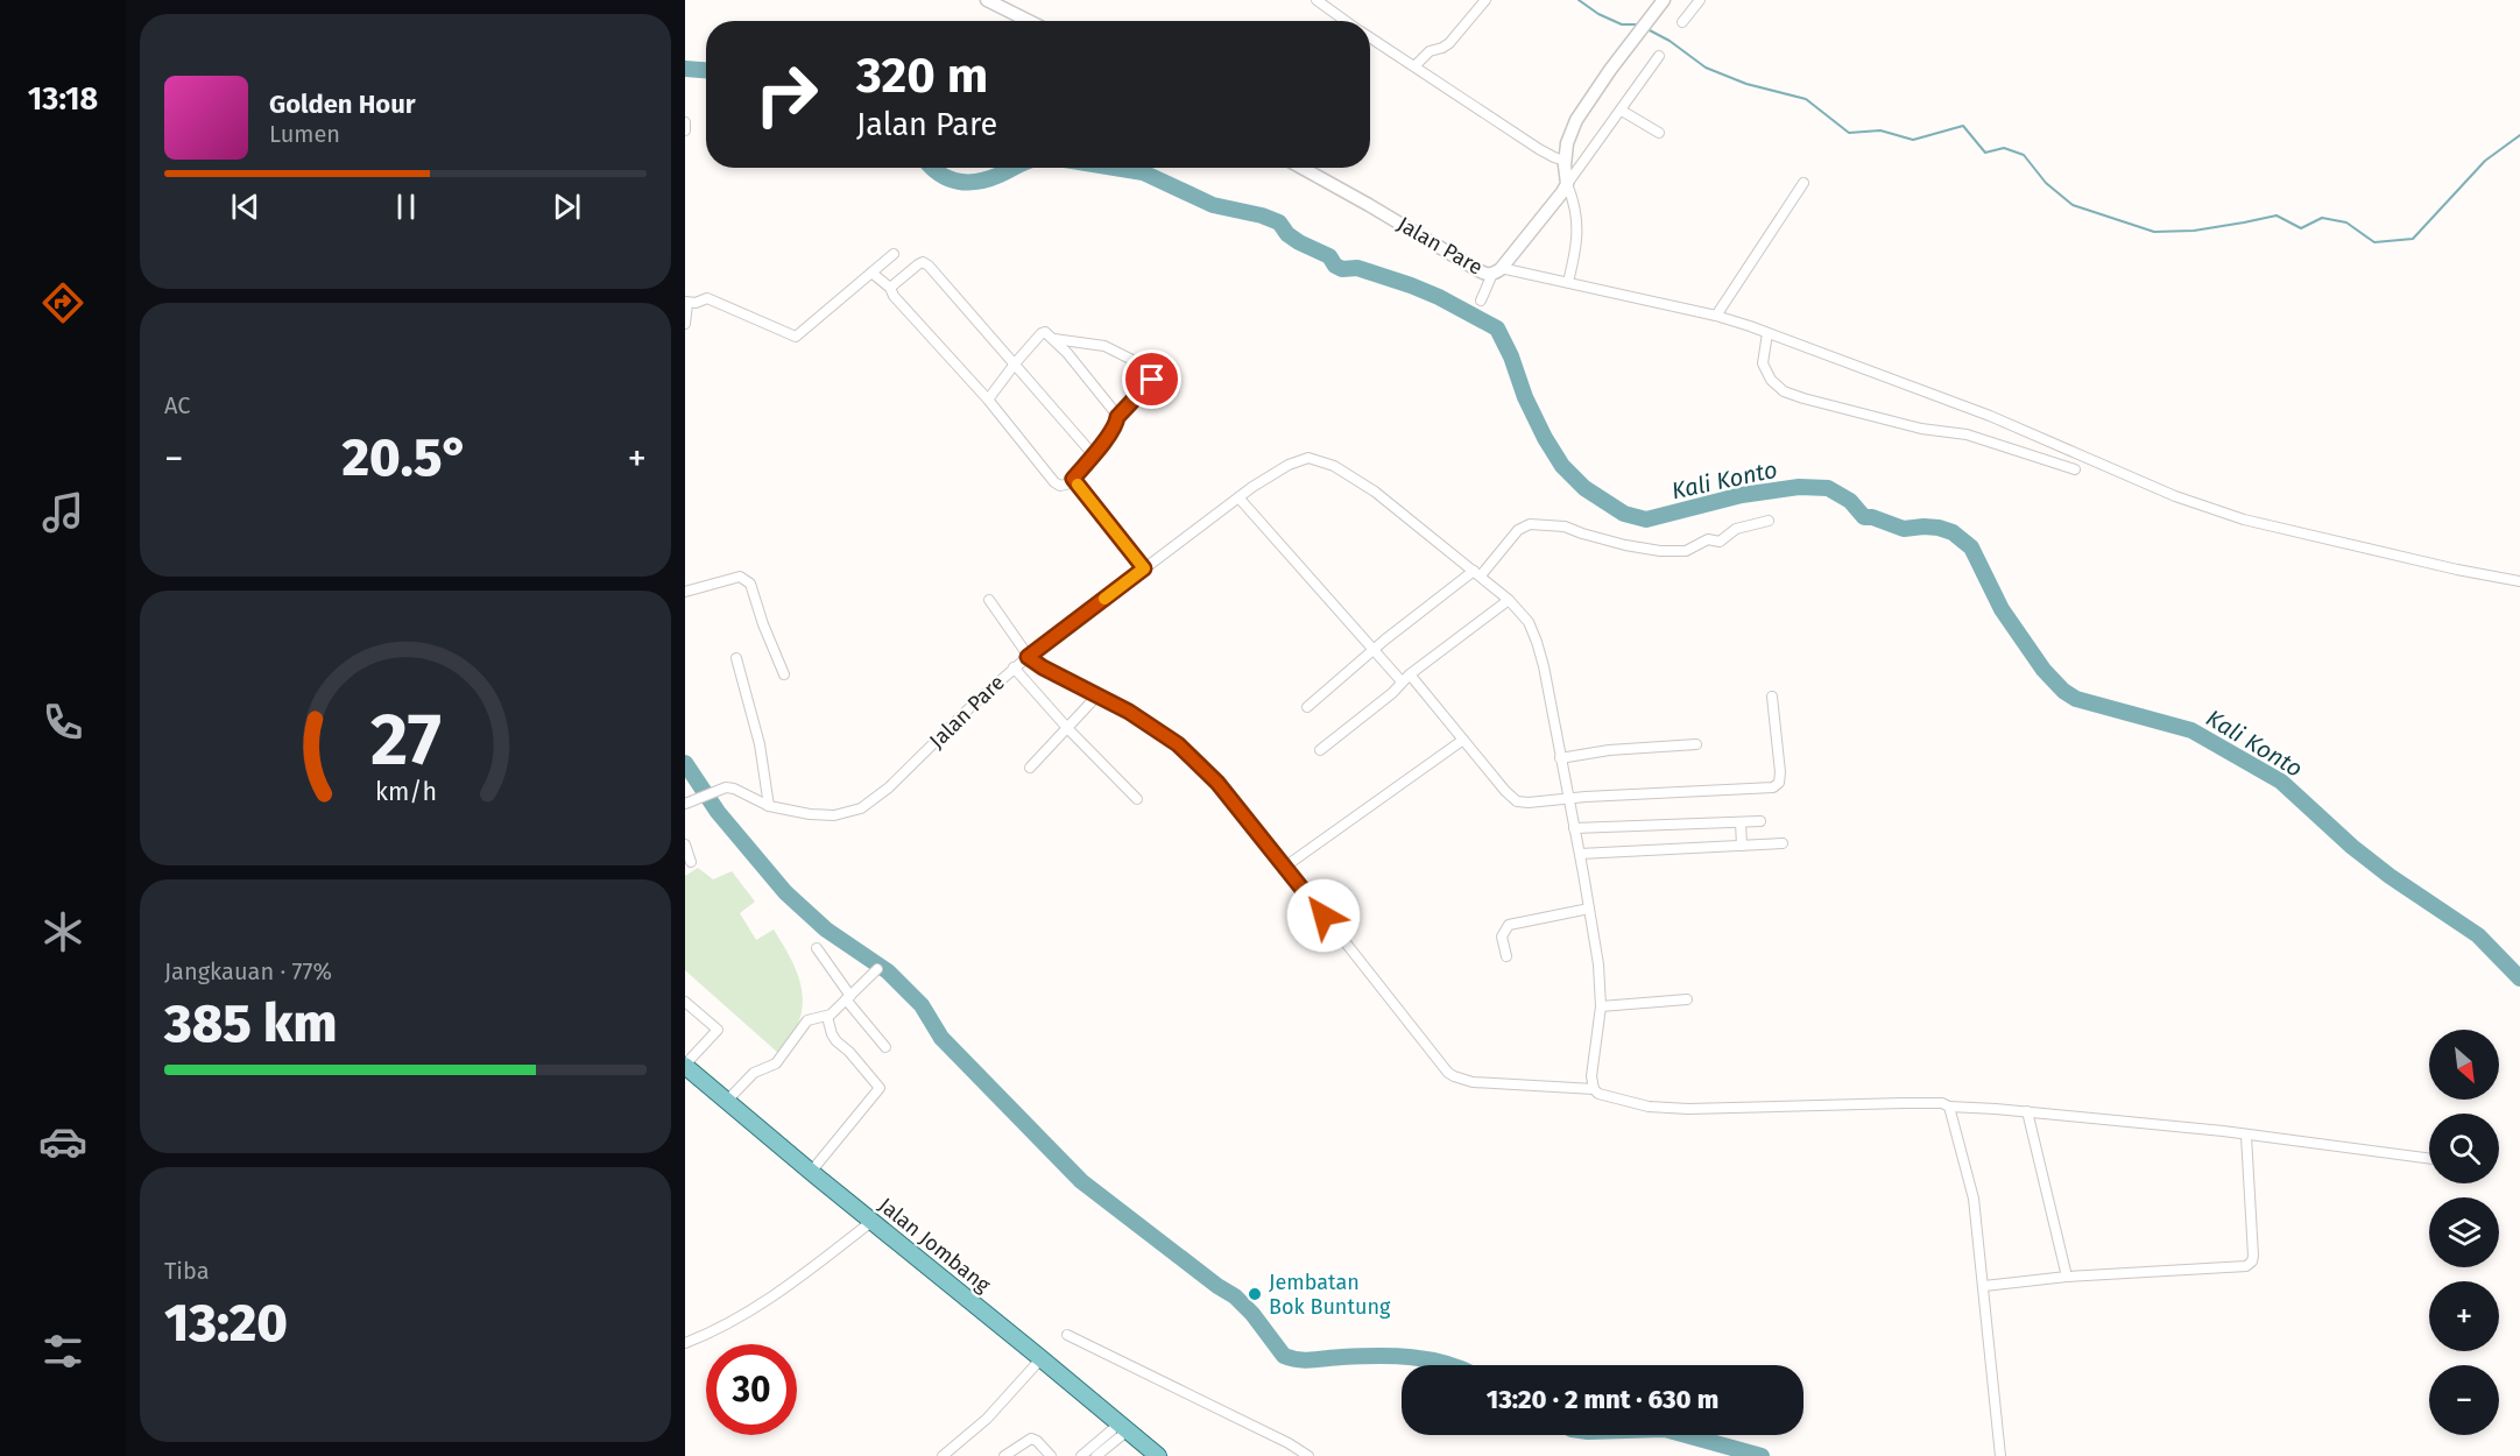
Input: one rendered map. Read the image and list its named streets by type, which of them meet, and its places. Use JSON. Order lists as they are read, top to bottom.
{
  "streets": {
    "main road": ["Jalan Jombang"],
    "street": ["Jalan Pare"]
  },
  "water": ["Kali Konto"],
  "places": ["Jembatan Bok Buntung"],
  "north": "bottom right",
  "page": {
    "tabs": "13:18",
    "turn": ["320 m", "Jalan Pare"],
    "song": ["Golden Hour", "Lumen"],
    "tile": [
      "AC",
      ["Jangkauan · 77%", "385 km"],
      ["Tiba", "13:20"]
    ],
    "heat": ["−", "20.5°", "+"],
    "map_buttons": ["+", "−"],
    "limit": "30",
    "trip": "13:20 · 2 mnt · 630 m",
    "gauge": ["27", "km/h"]
  }
}
